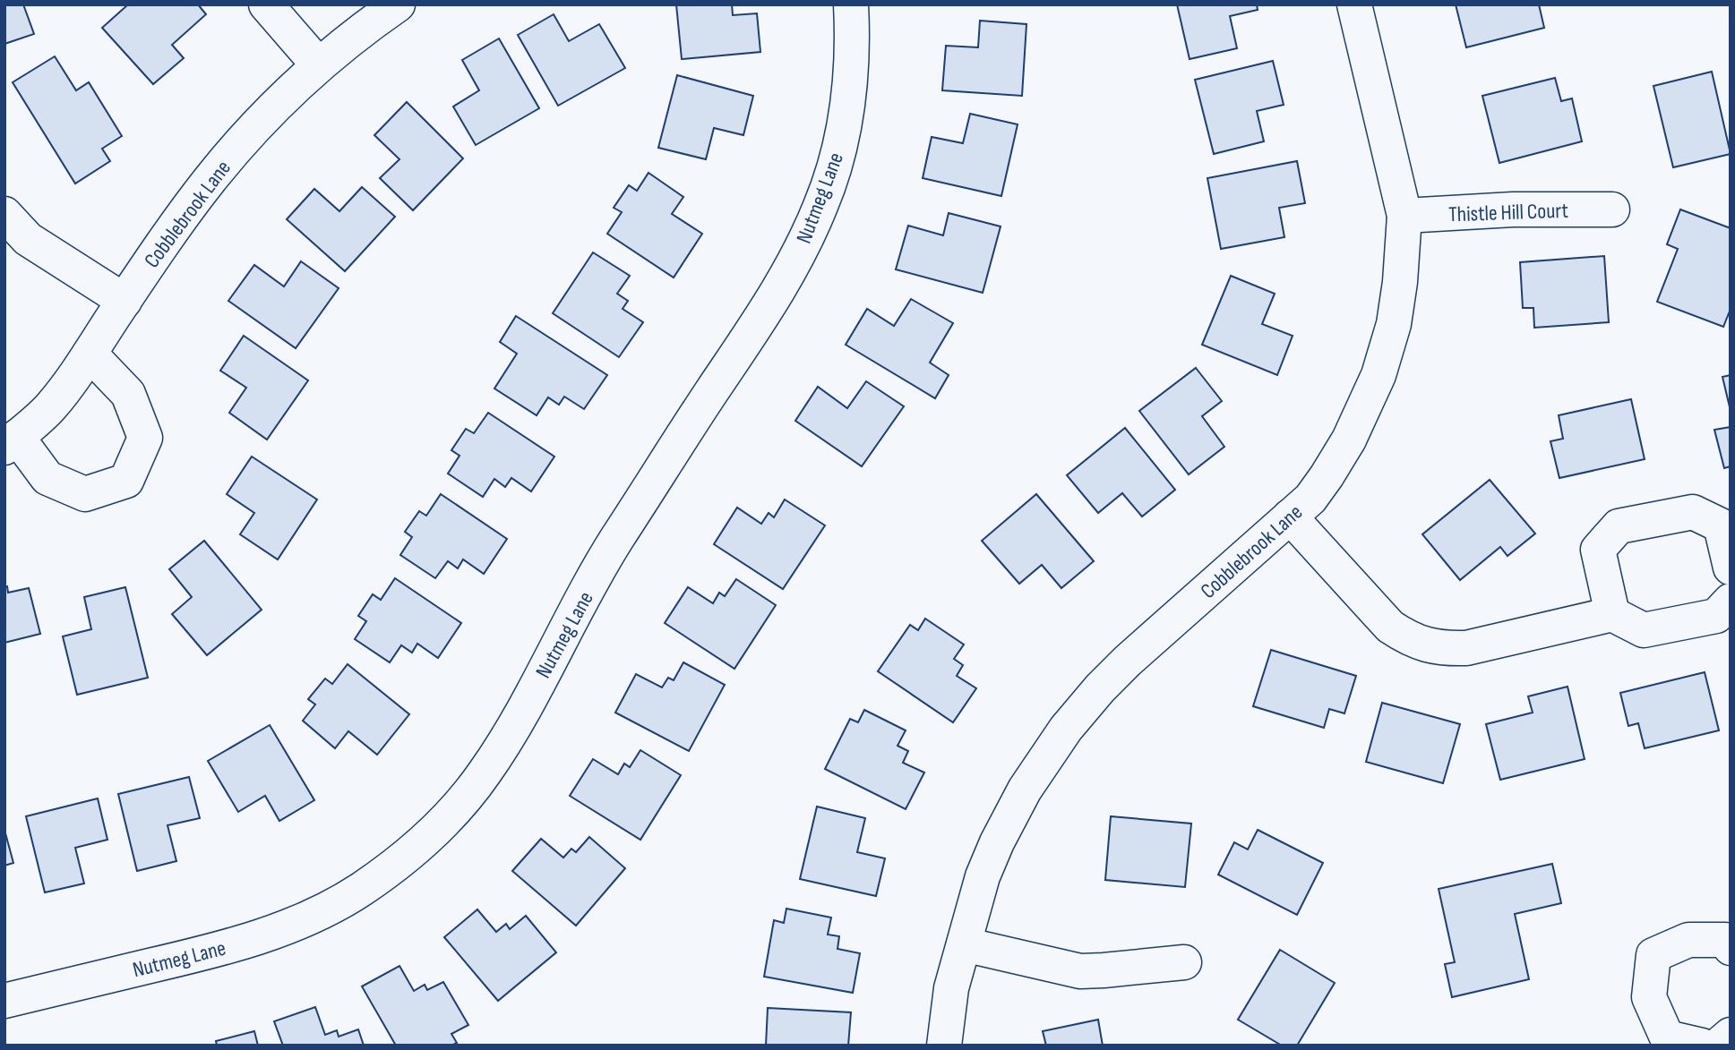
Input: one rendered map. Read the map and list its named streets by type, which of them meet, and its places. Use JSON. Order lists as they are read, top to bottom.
{
  "streets": {
    "street": ["Nutmeg Lane", "Thistle Hill Court", "Cobblebrook Lane"]
  },
  "crossings": [
    ["Thistle Hill Court", "Cobblebrook Lane"]
  ]
}
